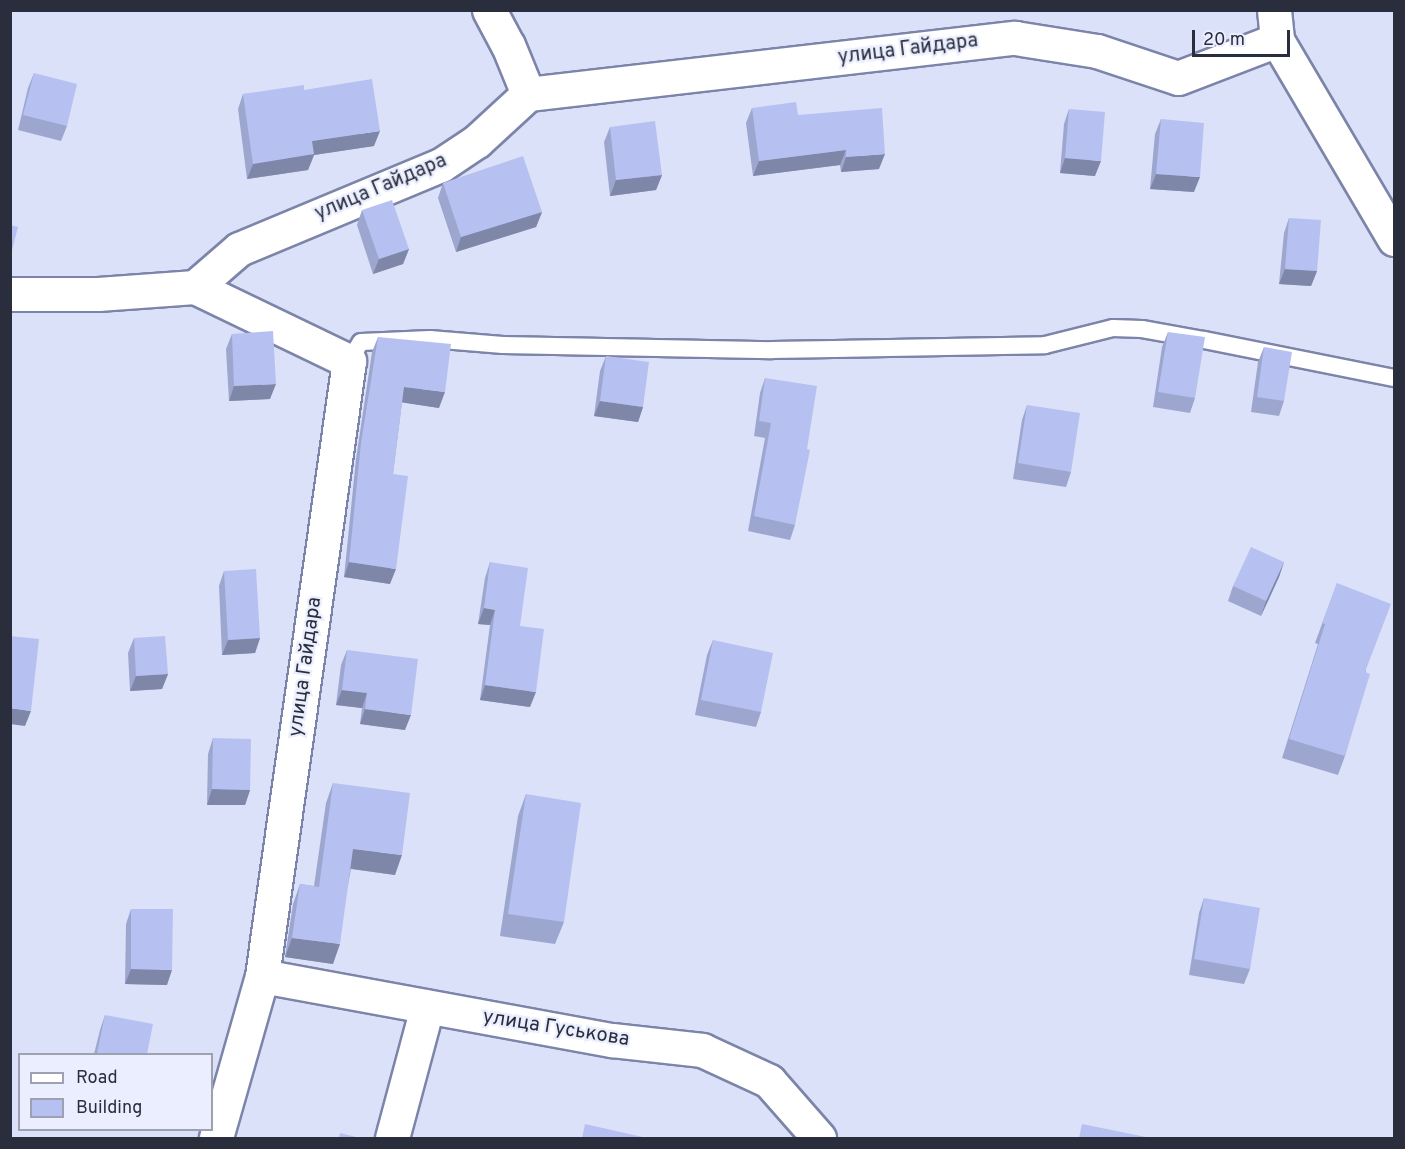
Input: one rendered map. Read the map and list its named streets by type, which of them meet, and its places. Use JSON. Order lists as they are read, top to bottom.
{
  "streets": {
    "street": ["улица Гайдара", "улица Гуськова"]
  },
  "crossings": [
    ["улица Гайдара", "улица Гуськова"]
  ],
  "legend": ["Road", "Building"],
  "scale_bar": "20 m"
}
